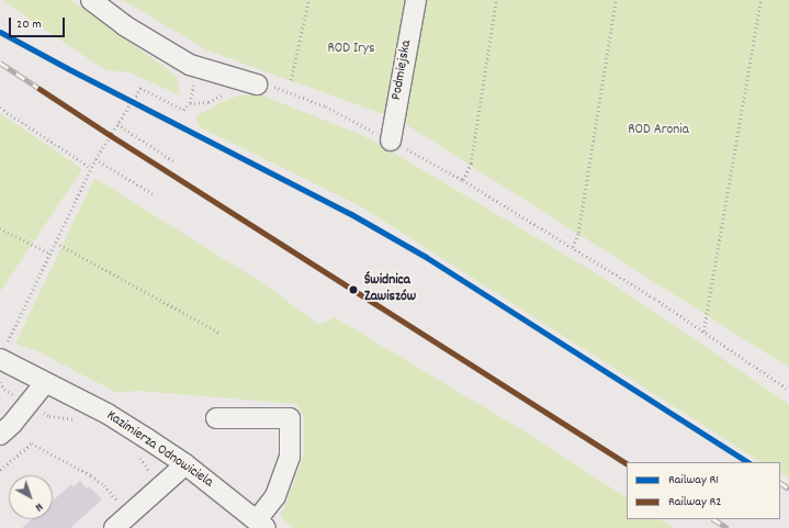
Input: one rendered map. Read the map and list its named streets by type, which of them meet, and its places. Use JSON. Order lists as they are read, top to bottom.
{
  "streets": {
    "street": ["Podmiejska", "Kazimierza Odnowiciela"]
  },
  "parks": ["ROD Irys", "ROD Aronia"],
  "places": ["Świdnica Zawiszów"],
  "lines": ["rail line R1", "rail line R2"],
  "legend": ["Railway R1", "Railway R2"],
  "scale_bar": "20 m",
  "north": "bottom right"
}
